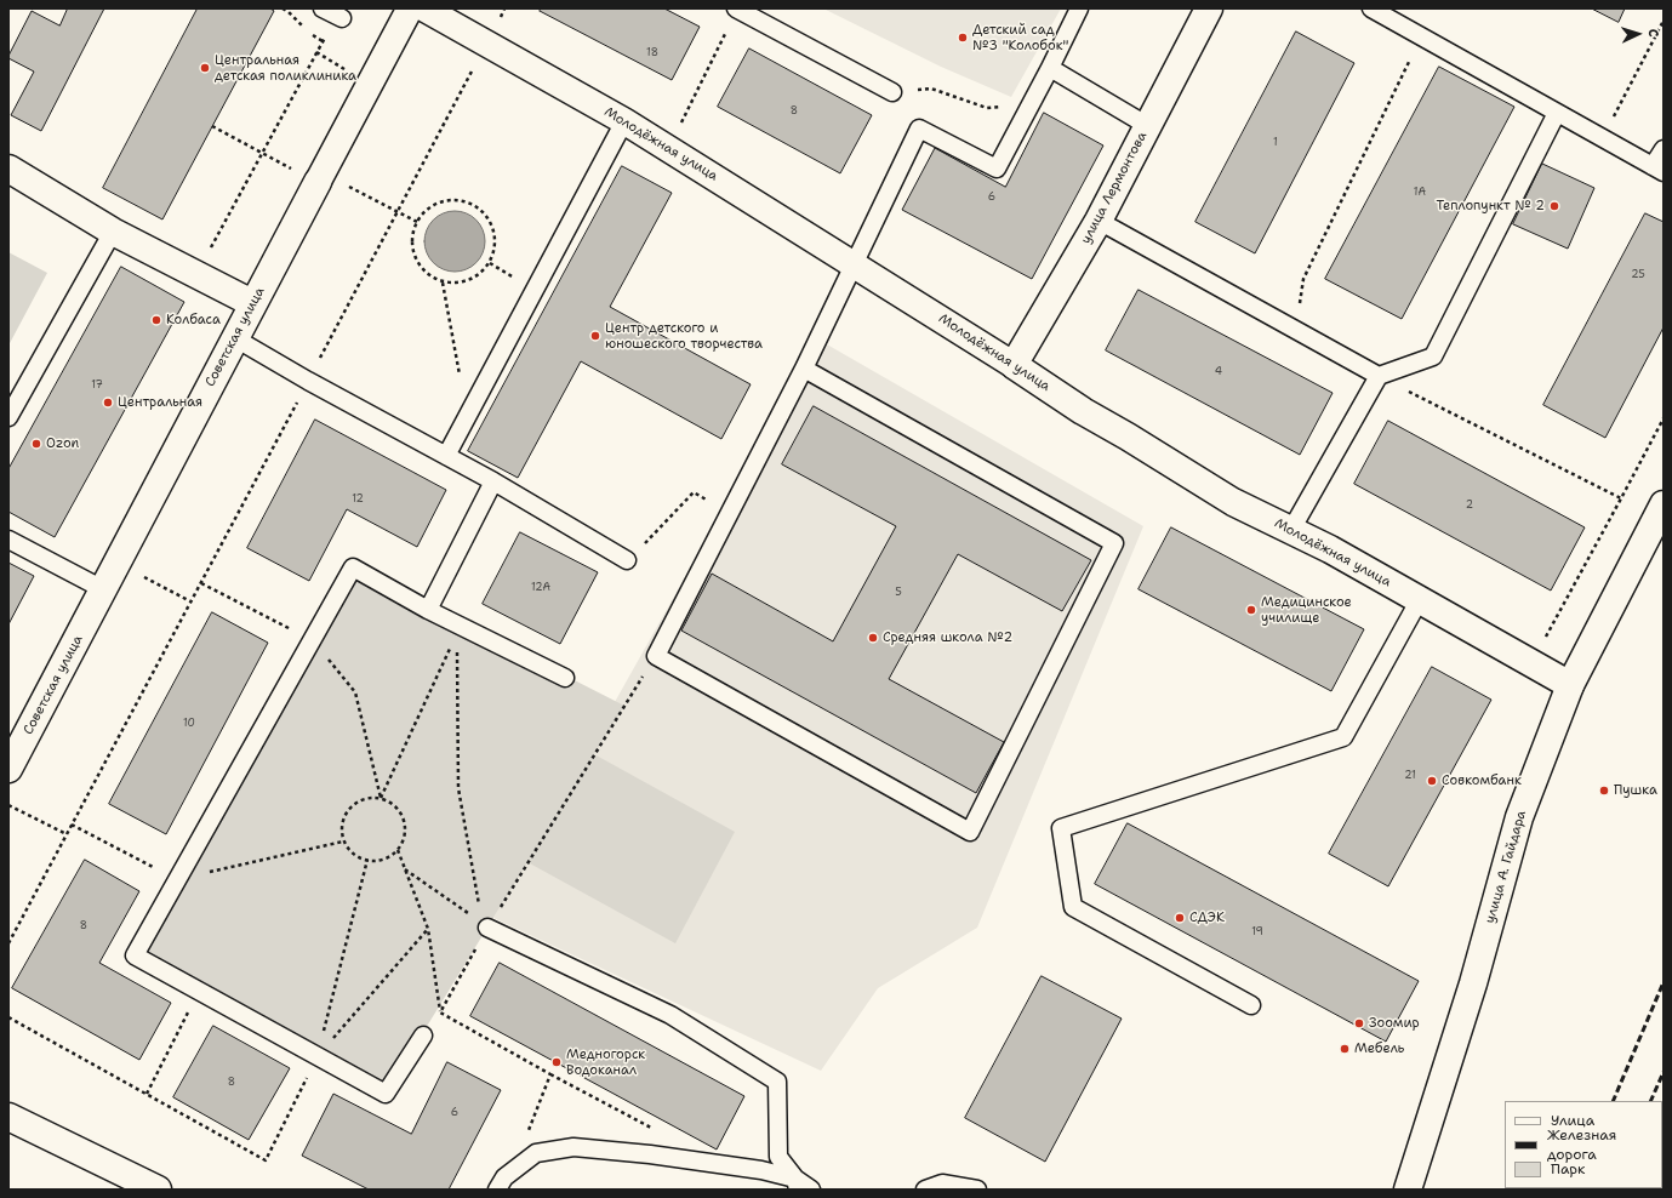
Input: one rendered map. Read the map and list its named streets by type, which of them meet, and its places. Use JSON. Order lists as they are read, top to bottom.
{
  "streets": {
    "street": [
      "Молодёжная улица",
      "улица Лермонтова",
      "Советская улица",
      "улица А. Гайдара"
    ]
  },
  "crossings": [
    ["Молодёжная улица", "улица Лермонтова"],
    ["Молодёжная улица", "улица А. Гайдара"]
  ],
  "places": [
    "Детский сад №3 \"Колобок\"",
    "Центральная детская поликлиника",
    "Теплопункт № 2",
    "Колбаса",
    "Центр детского и юношеского творчества",
    "Центральная",
    "Ozon",
    "Медицинское училище",
    "Средняя школа №2",
    "Совкомбанк",
    "Пушка",
    "СДЭК",
    "Зоомир",
    "Мебель",
    "Медногорск Водоканал"
  ],
  "house_numbers": [
    "18",
    "8",
    "1",
    "1А",
    "6",
    "25",
    "4",
    "17",
    "12",
    "2",
    "12А",
    "5",
    "10",
    "21",
    "8",
    "19",
    "8",
    "6"
  ],
  "legend": ["Улица", "Железная дорога", "Парк"],
  "north": "right"
}
